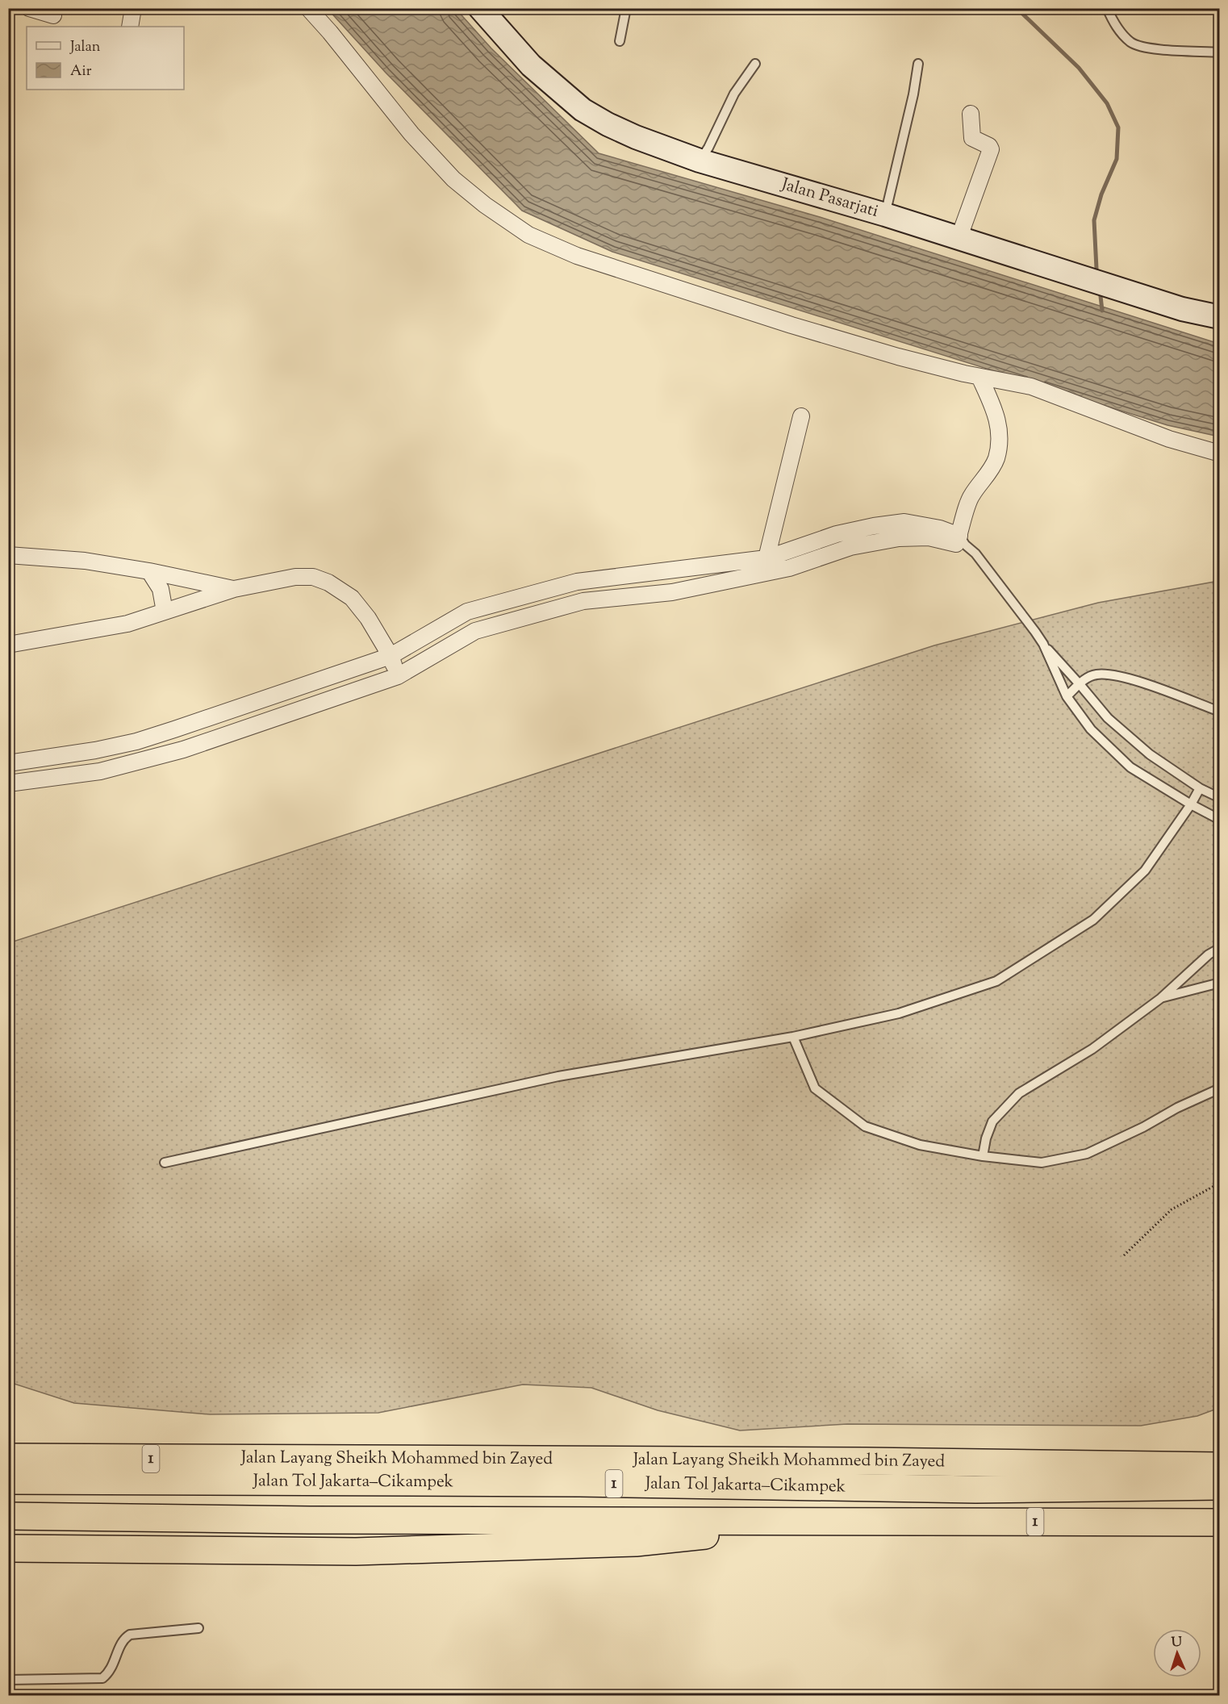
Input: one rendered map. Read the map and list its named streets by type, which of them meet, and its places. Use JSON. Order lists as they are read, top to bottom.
{
  "streets": {
    "highway": ["1", "Jalan Layang Sheikh Mohammed bin Zayed", "Jalan Tol Jakarta–Cikampek"],
    "main road": ["Jalan Pasarjati"]
  },
  "crossings": [
    ["1", "Jalan Tol Jakarta–Cikampek"]
  ],
  "legend": ["Jalan", "Air"],
  "north": "top"
}
